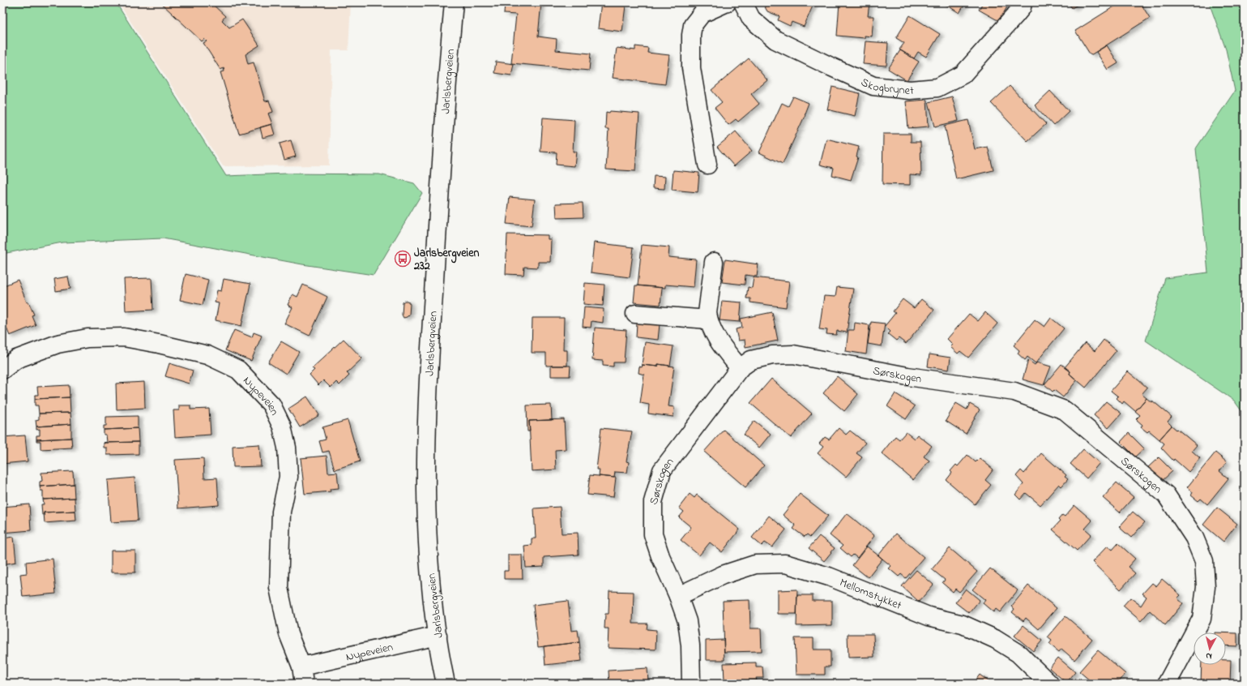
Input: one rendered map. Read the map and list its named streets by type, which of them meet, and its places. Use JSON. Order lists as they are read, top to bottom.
{
  "streets": {
    "street": [
      "Jarlsbergveien",
      "Skogbrynet",
      "Sørskogen",
      "Nypeveien",
      "Mellomstykket"
    ]
  },
  "crossings": [
    ["Jarlsbergveien", "Nypeveien"],
    ["Sørskogen", "Mellomstykket"]
  ],
  "places": {
    "bus stop": ["Jarlsbergveien 232"]
  },
  "north": "bottom"
}
